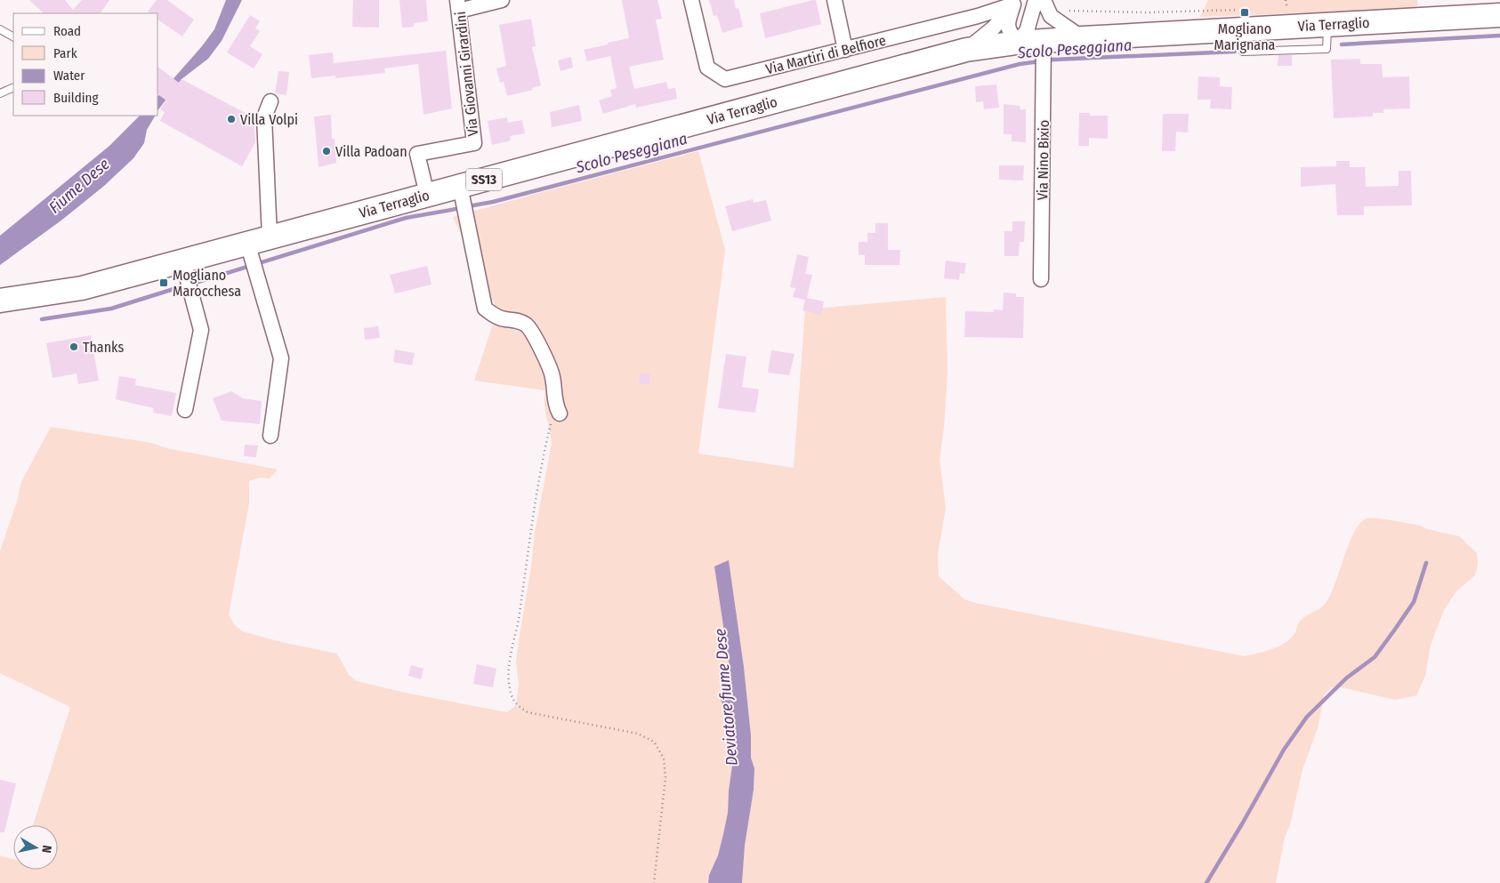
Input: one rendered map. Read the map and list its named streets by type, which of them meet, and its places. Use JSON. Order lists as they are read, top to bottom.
{
  "streets": {
    "main road": ["Via Terraglio", "SS13"],
    "street": ["Via Martiri di Belfiore", "Via Giovanni Girardini", "Via Nino Bixio"]
  },
  "crossings": [
    ["Via Terraglio", "Via Giovanni Girardini"],
    ["Via Terraglio", "Via Nino Bixio"]
  ],
  "water": ["Scolo Peseggiana", "Fiume Dese", "Deviatore fiume Dese"],
  "places": {
    "transit": ["Mogliano Marignana", "Mogliano Marocchesa"],
    "other": ["Villa Volpi", "Villa Padoan", "Thanks"]
  },
  "legend": [
    "Road",
    "Park",
    "Water",
    "Building"
  ],
  "north": "right"
}
